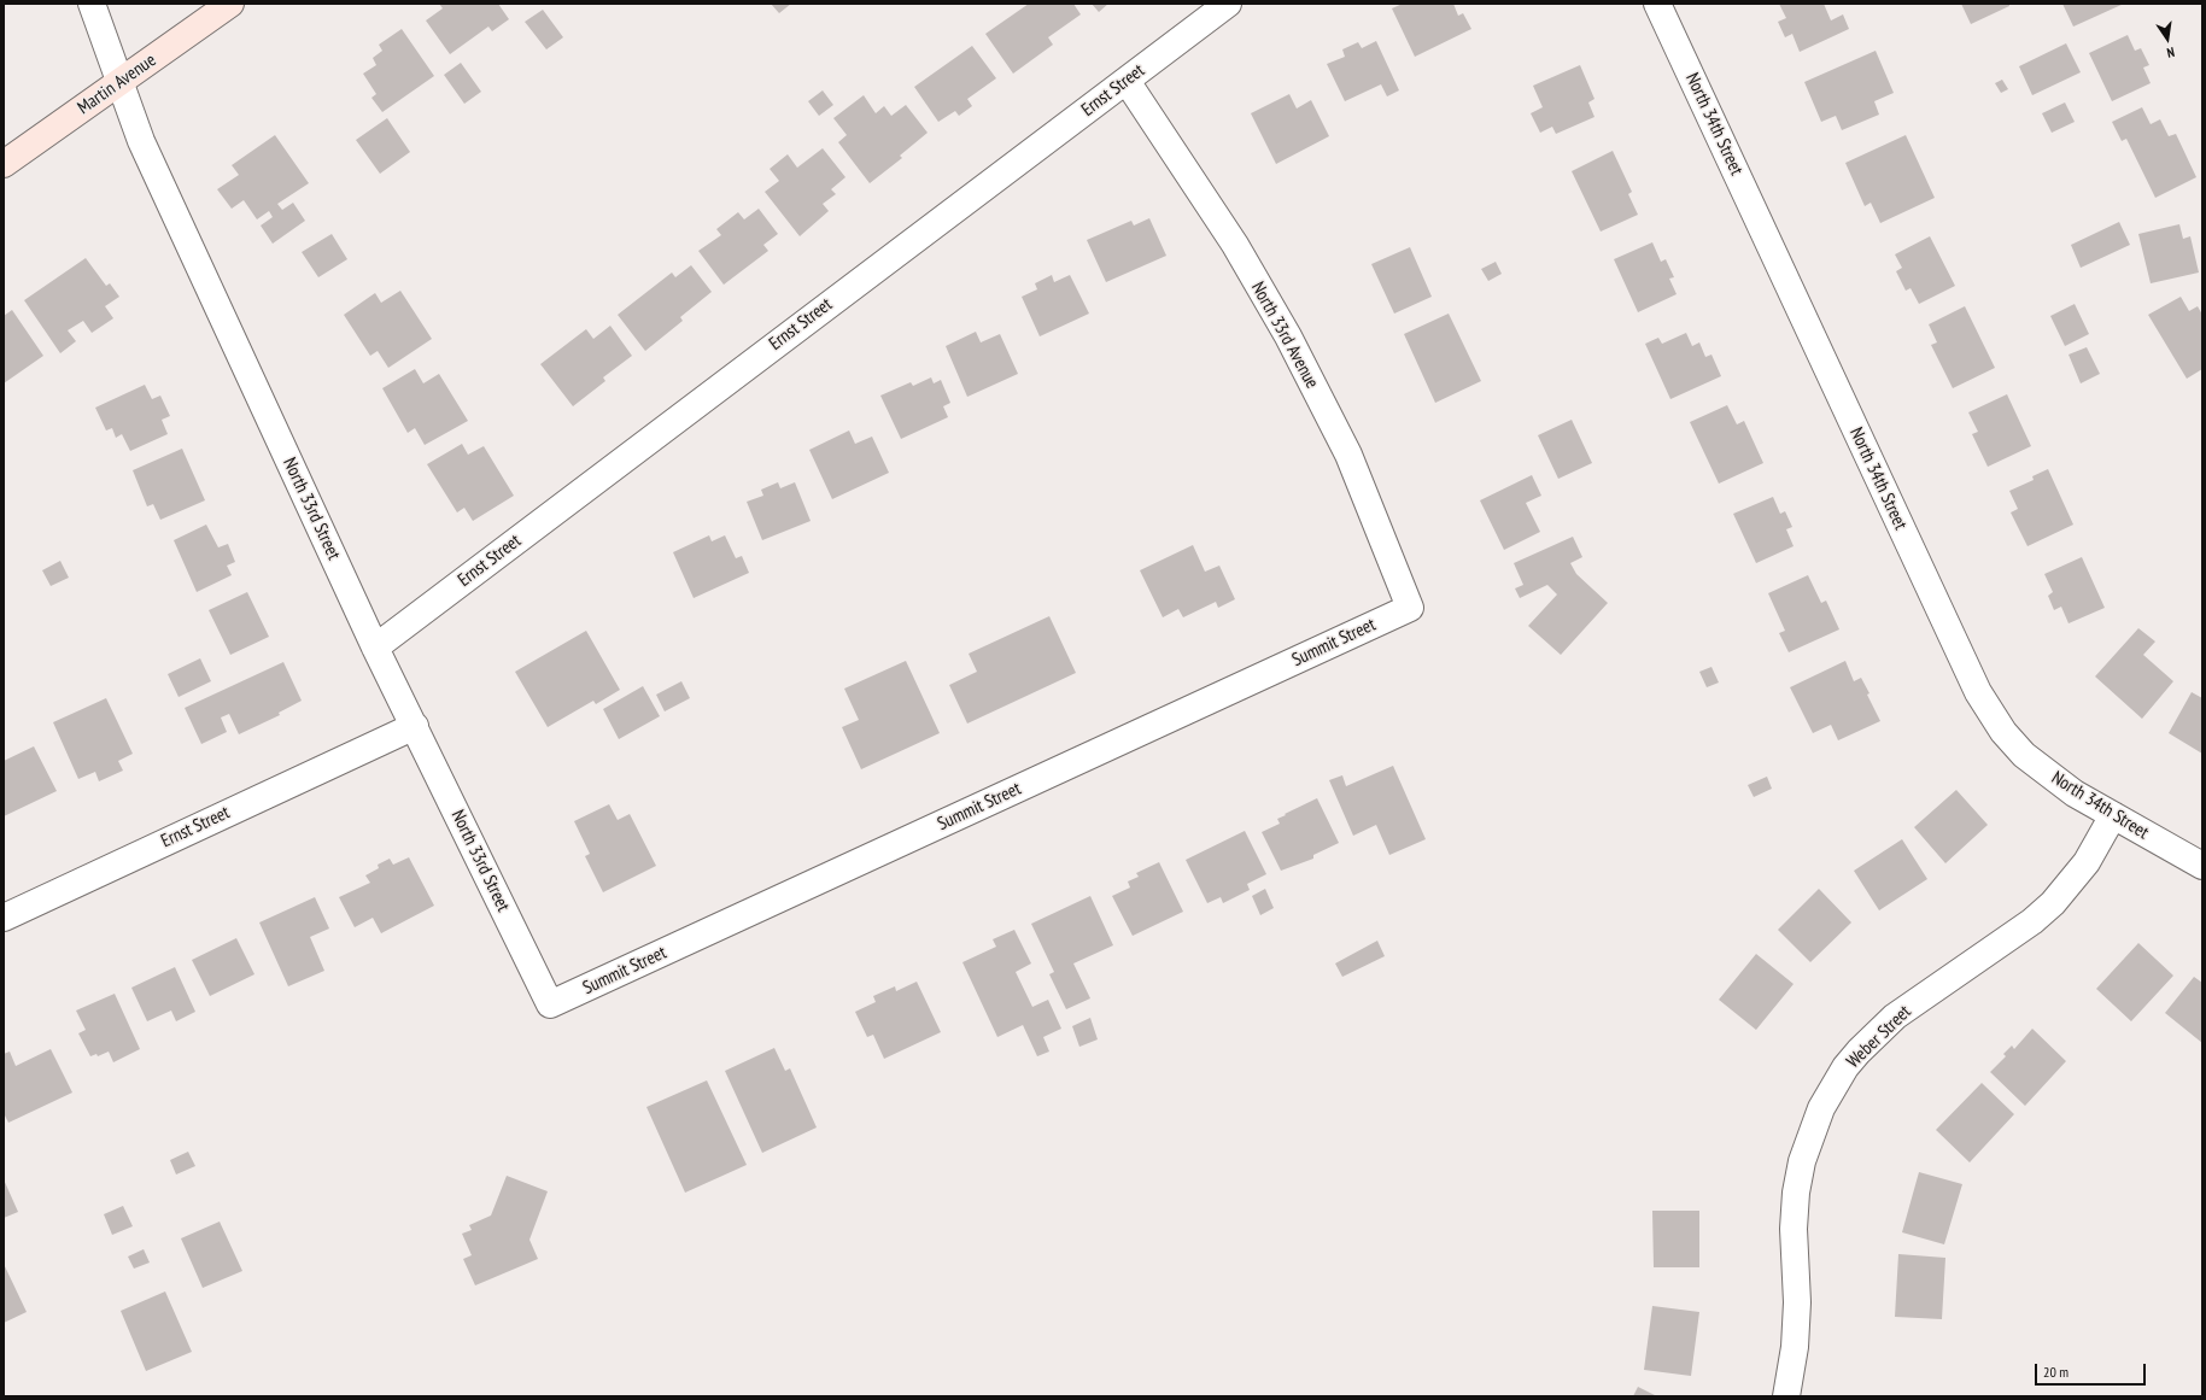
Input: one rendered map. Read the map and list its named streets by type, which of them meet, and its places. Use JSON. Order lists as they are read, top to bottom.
{
  "streets": {
    "main road": ["Martin Avenue"],
    "street": [
      "Ernst Street",
      "North 34th Street",
      "North 33rd Avenue",
      "North 33rd Street",
      "Summit Street",
      "Weber Street"
    ]
  },
  "crossings": [
    ["Martin Avenue", "North 33rd Street"],
    ["Ernst Street", "North 33rd Avenue"],
    ["Ernst Street", "North 33rd Street"],
    ["North 34th Street", "Weber Street"],
    ["North 33rd Avenue", "Summit Street"],
    ["North 33rd Street", "Summit Street"]
  ],
  "scale_bar": "20 m",
  "north": "bottom"
}
